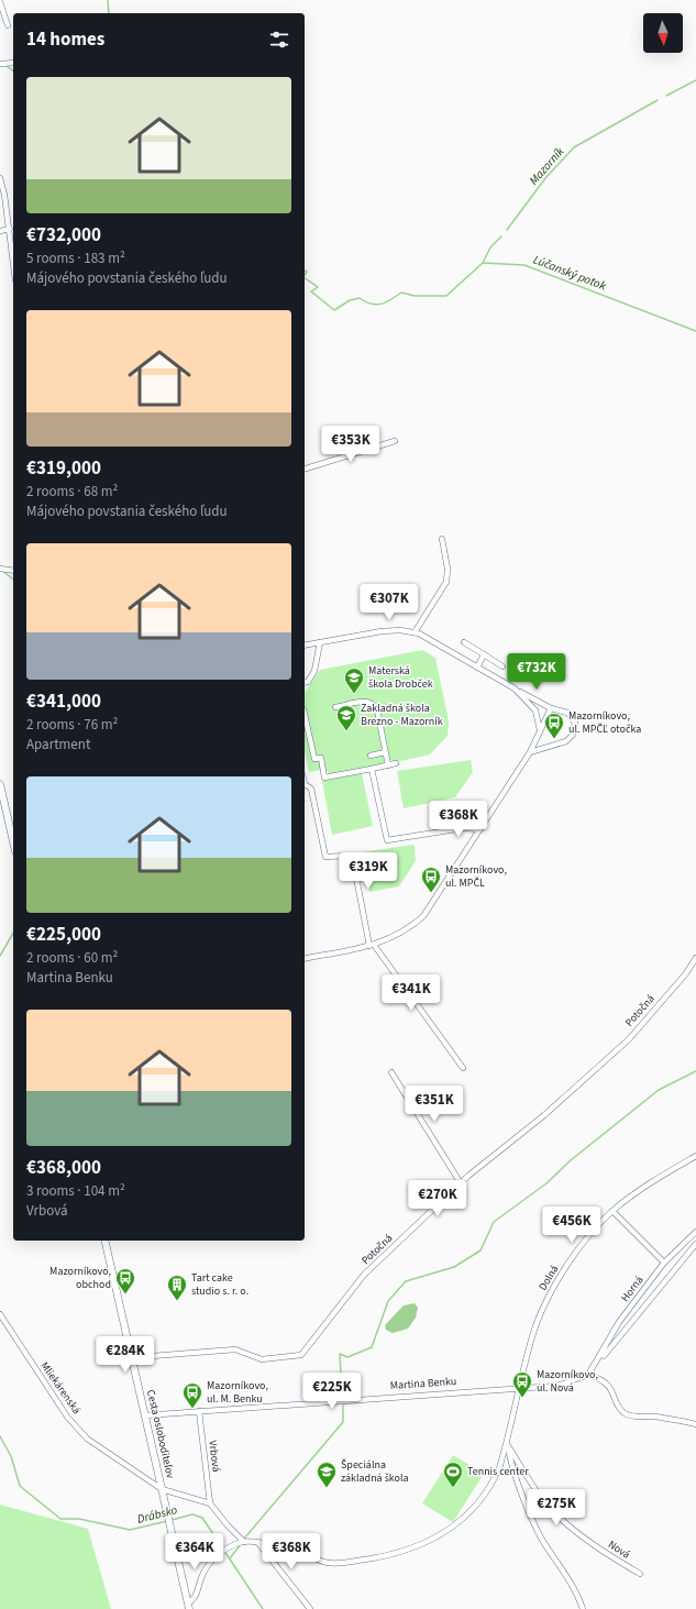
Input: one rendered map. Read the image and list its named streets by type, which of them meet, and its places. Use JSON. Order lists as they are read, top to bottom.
{
  "streets": {
    "main road": ["Cesta osloboditeľov"],
    "street": [
      "Potočná",
      "Dolná",
      "Horná",
      "Martina Benku",
      "Mliekárenská",
      "Vrbová",
      "Nová"
    ]
  },
  "crossings": [
    ["Potočná", "Cesta osloboditeľov"],
    ["Dolná", "Martina Benku"],
    ["Martina Benku", "Cesta osloboditeľov"],
    ["Martina Benku", "Vrbová"],
    ["Mliekárenská", "Cesta osloboditeľov"]
  ],
  "water": ["Mazorník", "Lúčanský potok", "Drábsko"],
  "places": {
    "school or university": ["Materská škola Drobček", "Zakladná škola Brezno - Mazorník", "Špeciálna základná škola"],
    "bus stop": [
      "Mazorníkovo, ul. MPČĽ otočka",
      "Mazorníkovo, ul. MPČL",
      "Mazorníkovo, obchod",
      "Mazorníkovo, ul. Nová",
      "Mazorníkovo, ul. M. Benku"
    ],
    "building": ["Tart cake studio s. r. o."],
    "sports": ["Tennis center"]
  },
  "north": "bottom",
  "page": {
    "heading": "14 homes",
    "list": [
      {
        "name": "€732,000",
        "note": "5 rooms · 183 m² · Májového povstania českého ľudu"
      },
      {
        "name": "€319,000",
        "note": "2 rooms · 68 m² · Májového povstania českého ľudu"
      },
      {
        "name": "€341,000",
        "note": "2 rooms · 76 m² · Apartment"
      },
      {
        "name": "€225,000",
        "note": "2 rooms · 60 m² · Martina Benku"
      },
      {
        "name": "€368,000",
        "note": "3 rooms · 104 m² · Vrbová"
      }
    ],
    "price": [
      "€353K",
      "€307K",
      "€732K",
      "€368K",
      "€319K",
      "€341K",
      "€351K",
      "€270K",
      "€456K",
      "€284K",
      "€225K",
      "€275K",
      "€364K",
      "€368K"
    ]
  }
}
